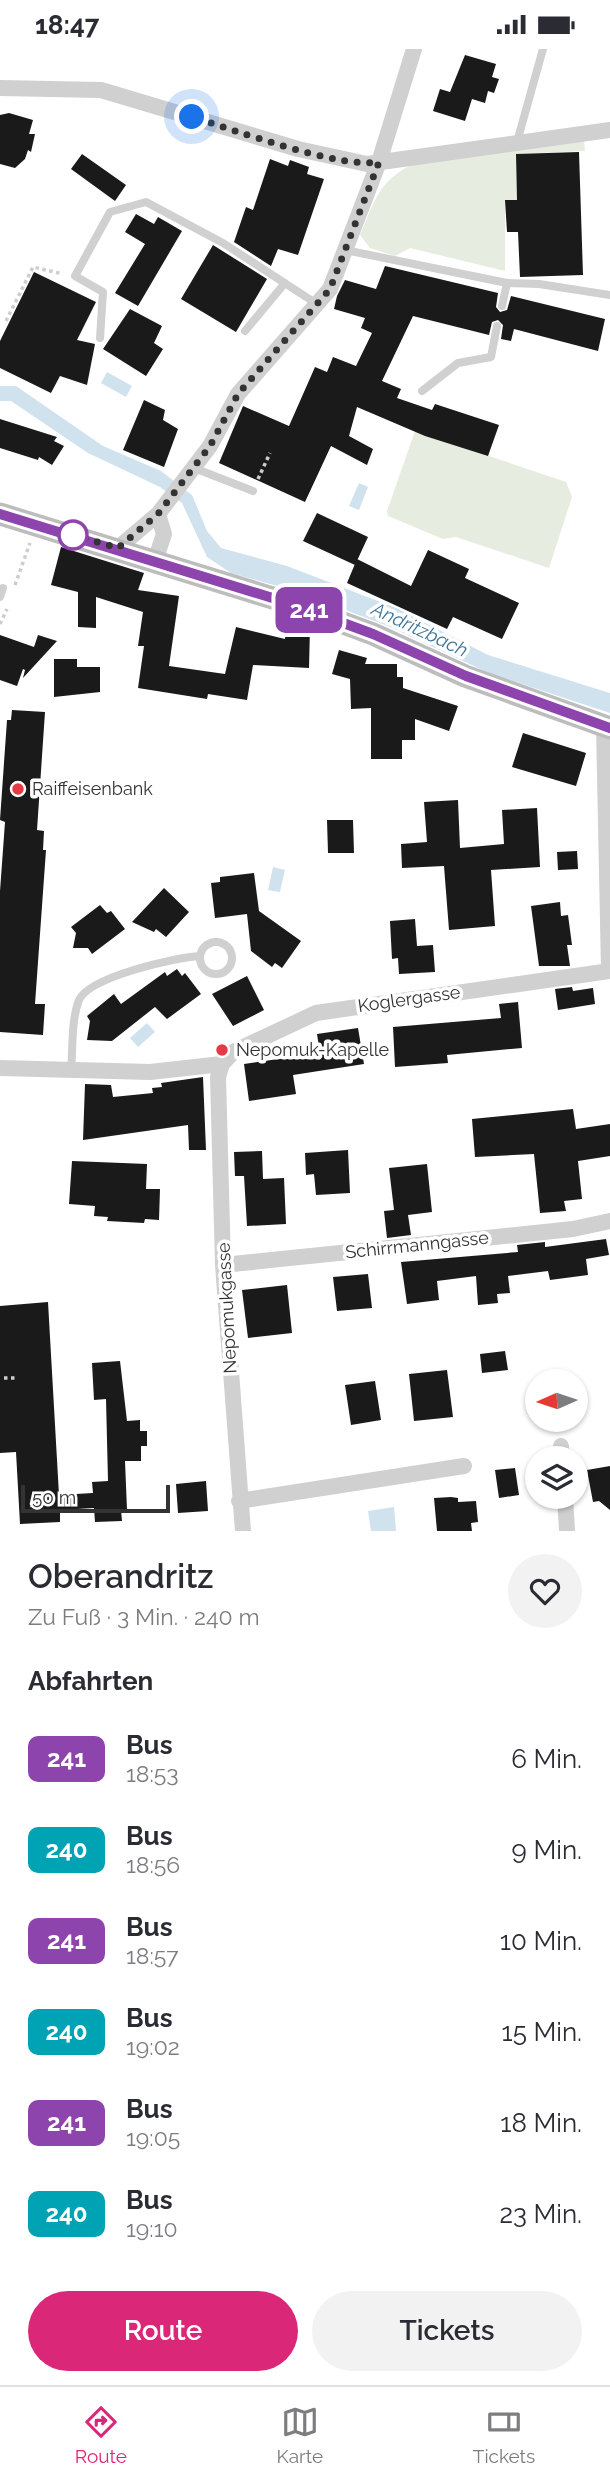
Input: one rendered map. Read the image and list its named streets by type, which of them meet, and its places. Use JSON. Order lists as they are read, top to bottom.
{
  "streets": {
    "street": ["Koglergasse", "Schirrmanngasse", "Nepomukgasse"]
  },
  "crossings": [
    ["Koglergasse", "Nepomukgasse"],
    ["Schirrmanngasse", "Nepomukgasse"]
  ],
  "water": ["Andritzbach"],
  "places": ["Raiffeisenbank", "Nepomuk-Kapelle"],
  "lines": ["bus line 241"],
  "scale_bar": "50 m",
  "north": "left",
  "page": {
    "status": "18:47",
    "on_map": "241",
    "scale": "50 m",
    "heading": [
      ["Oberandritz", "Zu Fuß · 3 Min. · 240 m"],
      "Abfahrten"
    ],
    "list": [
      {
        "mark": "241",
        "name": "Bus",
        "note": "18:53",
        "value": "6 Min."
      },
      {
        "mark": "240",
        "name": "Bus",
        "note": "18:56",
        "value": "9 Min."
      },
      {
        "mark": "241",
        "name": "Bus",
        "note": "18:57",
        "value": "10 Min."
      },
      {
        "mark": "240",
        "name": "Bus",
        "note": "19:02",
        "value": "15 Min."
      },
      {
        "mark": "241",
        "name": "Bus",
        "note": "19:05",
        "value": "18 Min."
      },
      {
        "mark": "240",
        "name": "Bus",
        "note": "19:10",
        "value": "23 Min."
      }
    ],
    "buttons": ["Route", "Tickets"],
    "tabs": ["Route", "Karte", "Tickets"]
  }
}
